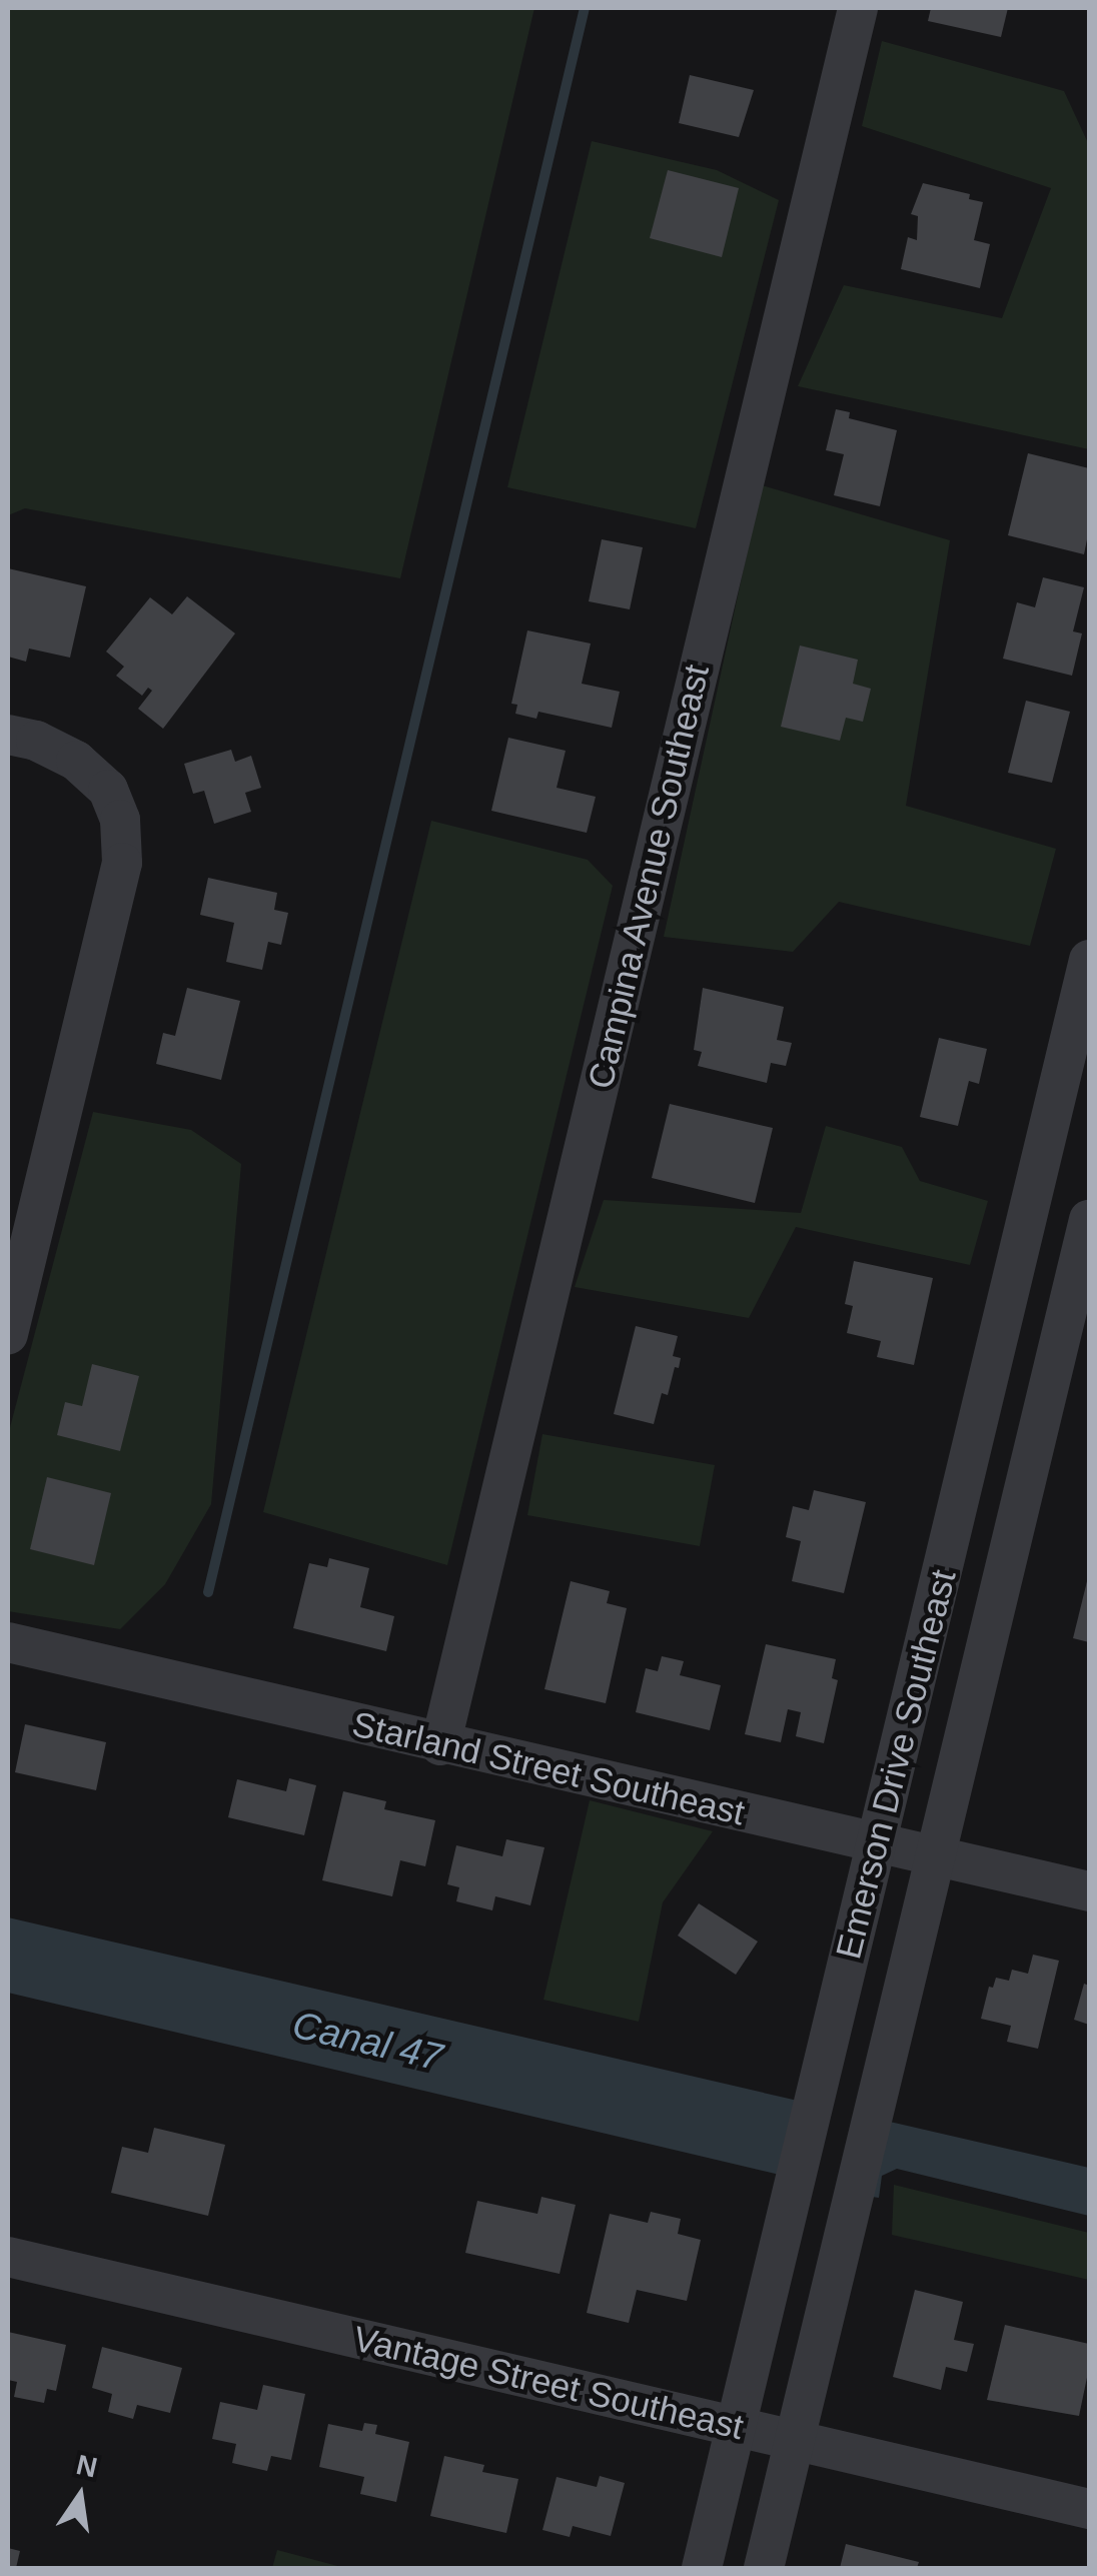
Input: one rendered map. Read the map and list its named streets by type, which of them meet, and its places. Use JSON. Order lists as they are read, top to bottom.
{
  "streets": {
    "street": [
      "Campina Avenue Southeast",
      "Emerson Drive Southeast",
      "Starland Street Southeast",
      "Vantage Street Southeast"
    ]
  },
  "crossings": [
    ["Campina Avenue Southeast", "Starland Street Southeast"],
    ["Emerson Drive Southeast", "Starland Street Southeast"],
    ["Emerson Drive Southeast", "Vantage Street Southeast"]
  ],
  "water": ["Canal 47"],
  "north": "top"
}
